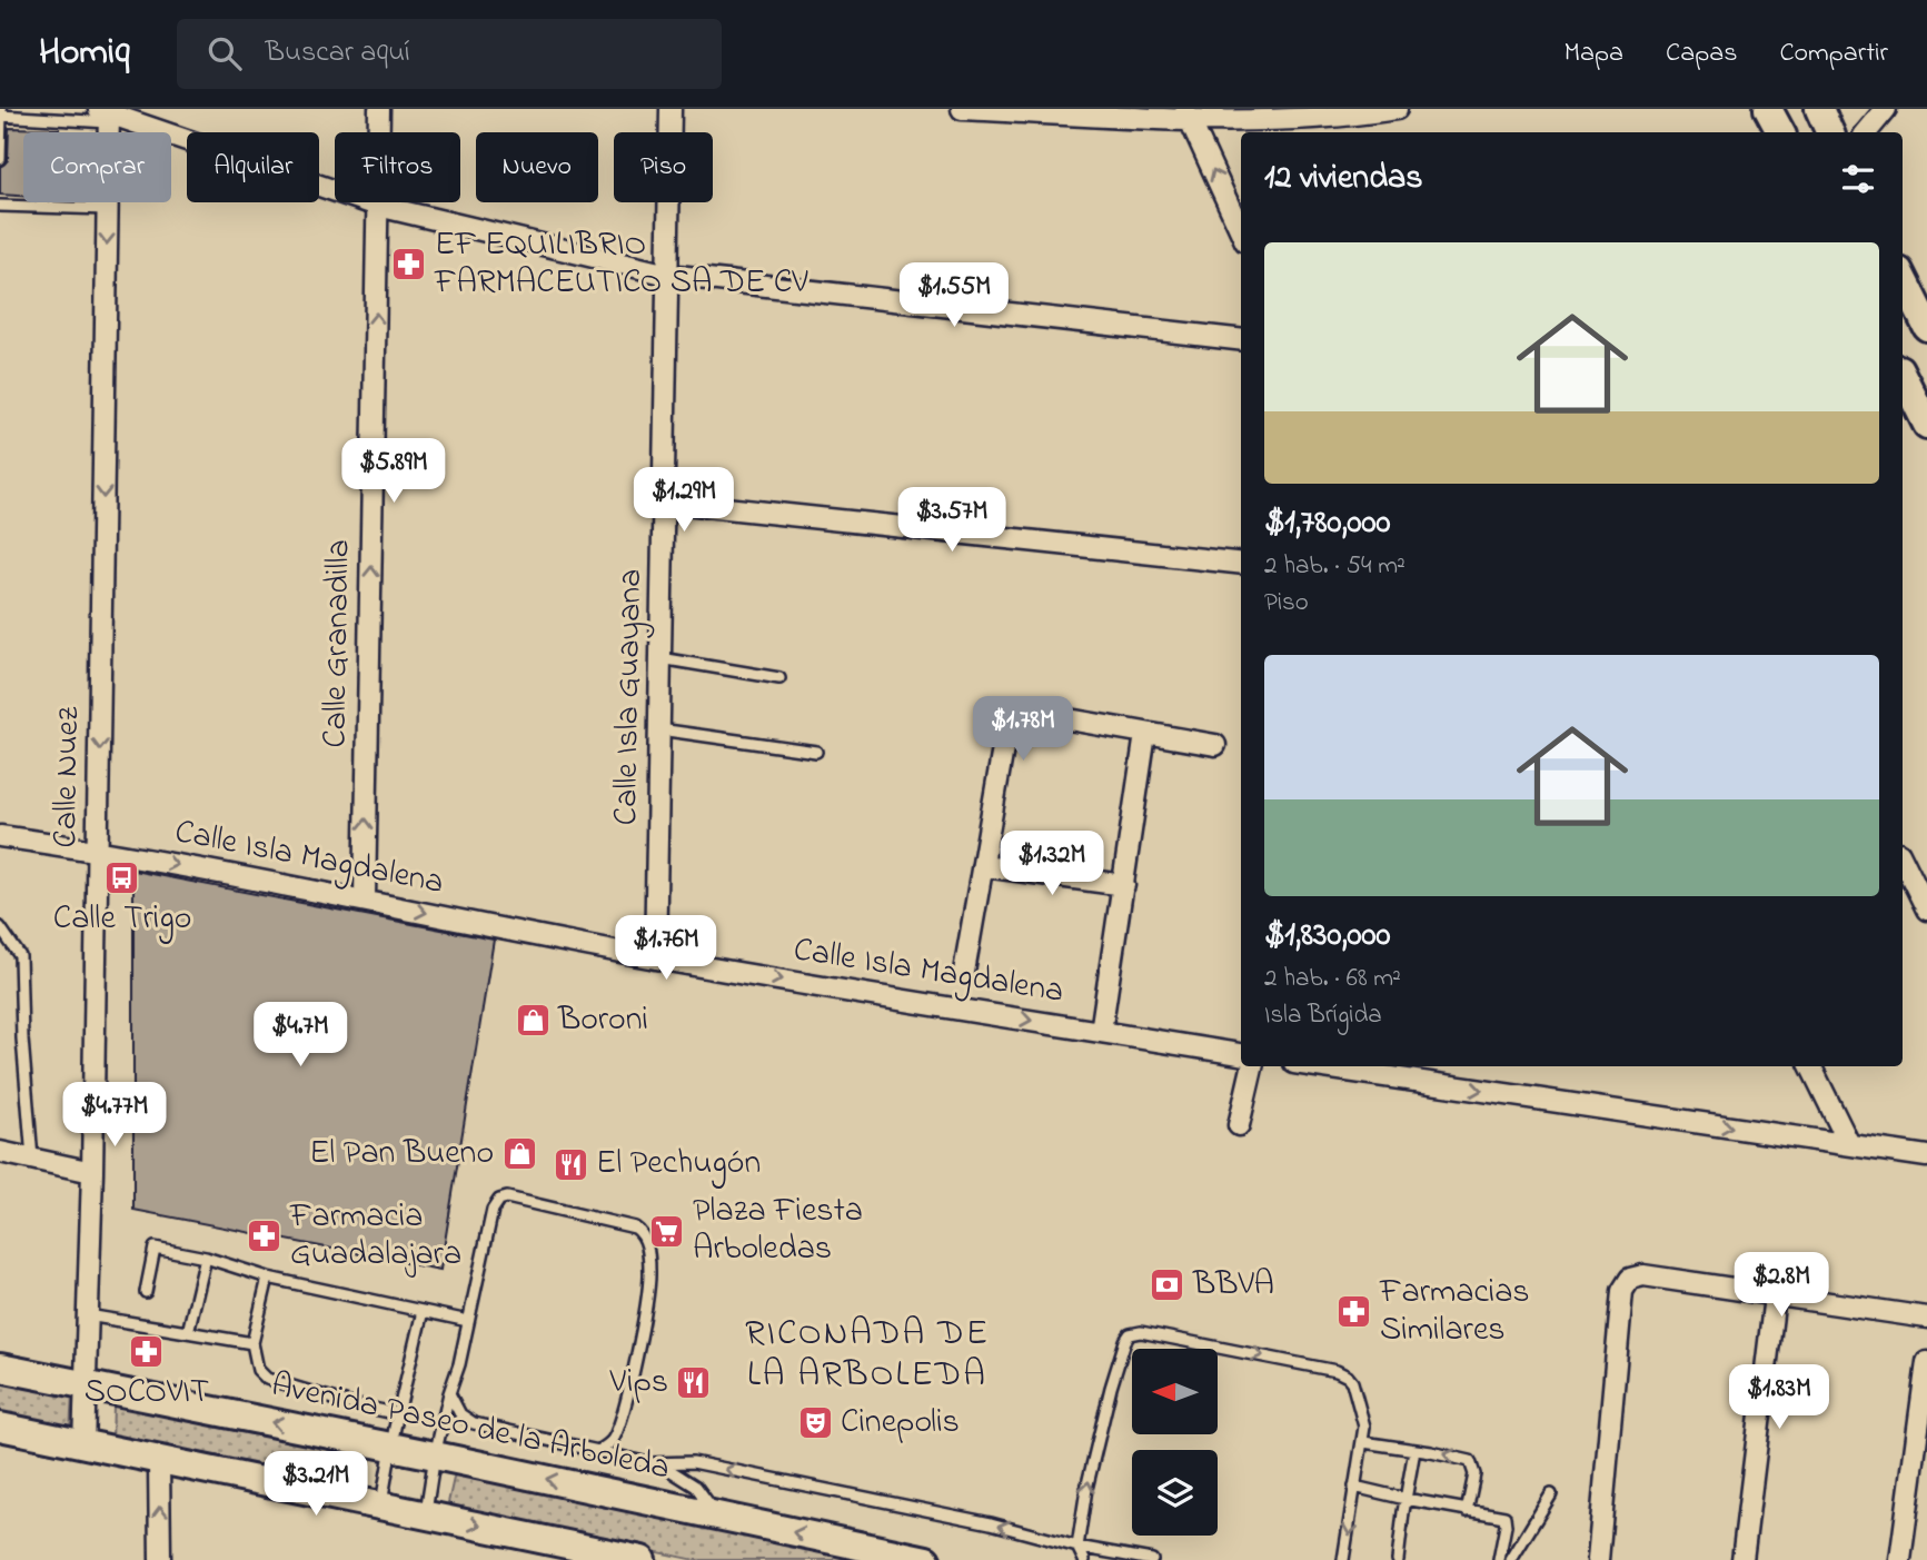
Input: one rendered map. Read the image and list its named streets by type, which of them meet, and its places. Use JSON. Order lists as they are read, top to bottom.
{
  "streets": {
    "street": [
      "Calle Granadilla",
      "Calle Isla Guayana",
      "Calle Nuez",
      "Calle Isla Magdalena",
      "Avenida Paseo de la Arboleda"
    ]
  },
  "crossings": [
    ["Calle Granadilla", "Calle Isla Magdalena"],
    ["Calle Isla Guayana", "Calle Isla Magdalena"],
    ["Calle Nuez", "Calle Isla Magdalena"],
    ["Calle Nuez", "Avenida Paseo de la Arboleda"]
  ],
  "one_way": ["Calle Granadilla", "Calle Nuez", "Calle Isla Magdalena"],
  "districts": ["RICONADA DE LA ARBOLEDA"],
  "places": {
    "pharmacy": [
      "EF EQUILIBRIO FARMACEUTICO SA DE CV",
      "Farmacia Guadalajara",
      "Farmacias Similares",
      "SOCOVIT"
    ],
    "bus stop": ["Calle Trigo"],
    "shop": ["Boroni", "El Pan Bueno"],
    "restaurant": ["El Pechugón", "Vips"],
    "supermarket": ["Plaza Fiesta Arboledas"],
    "bank": ["BBVA"],
    "theatre": ["Cinepolis"]
  },
  "north": "left",
  "page": {
    "header": "Homiq",
    "search": "Buscar aquí",
    "nav": ["Mapa", "Capas", "Compartir"],
    "chip": [
      "Comprar",
      "Alquilar",
      "Filtros",
      "Nuevo",
      "Piso"
    ],
    "heading": "12 viviendas",
    "list": [
      {
        "name": "$1,780,000",
        "note": "2 hab. · 54 m² · Piso"
      },
      {
        "name": "$1,830,000",
        "note": "2 hab. · 68 m² · Isla Brígida"
      }
    ],
    "price": [
      "$1.55M",
      "$5.89M",
      "$1.29M",
      "$3.57M",
      "$1.78M",
      "$1.32M",
      "$1.76M",
      "$4.7M",
      "$4.77M",
      "$2.8M",
      "$1.83M",
      "$3.21M"
    ]
  }
}
